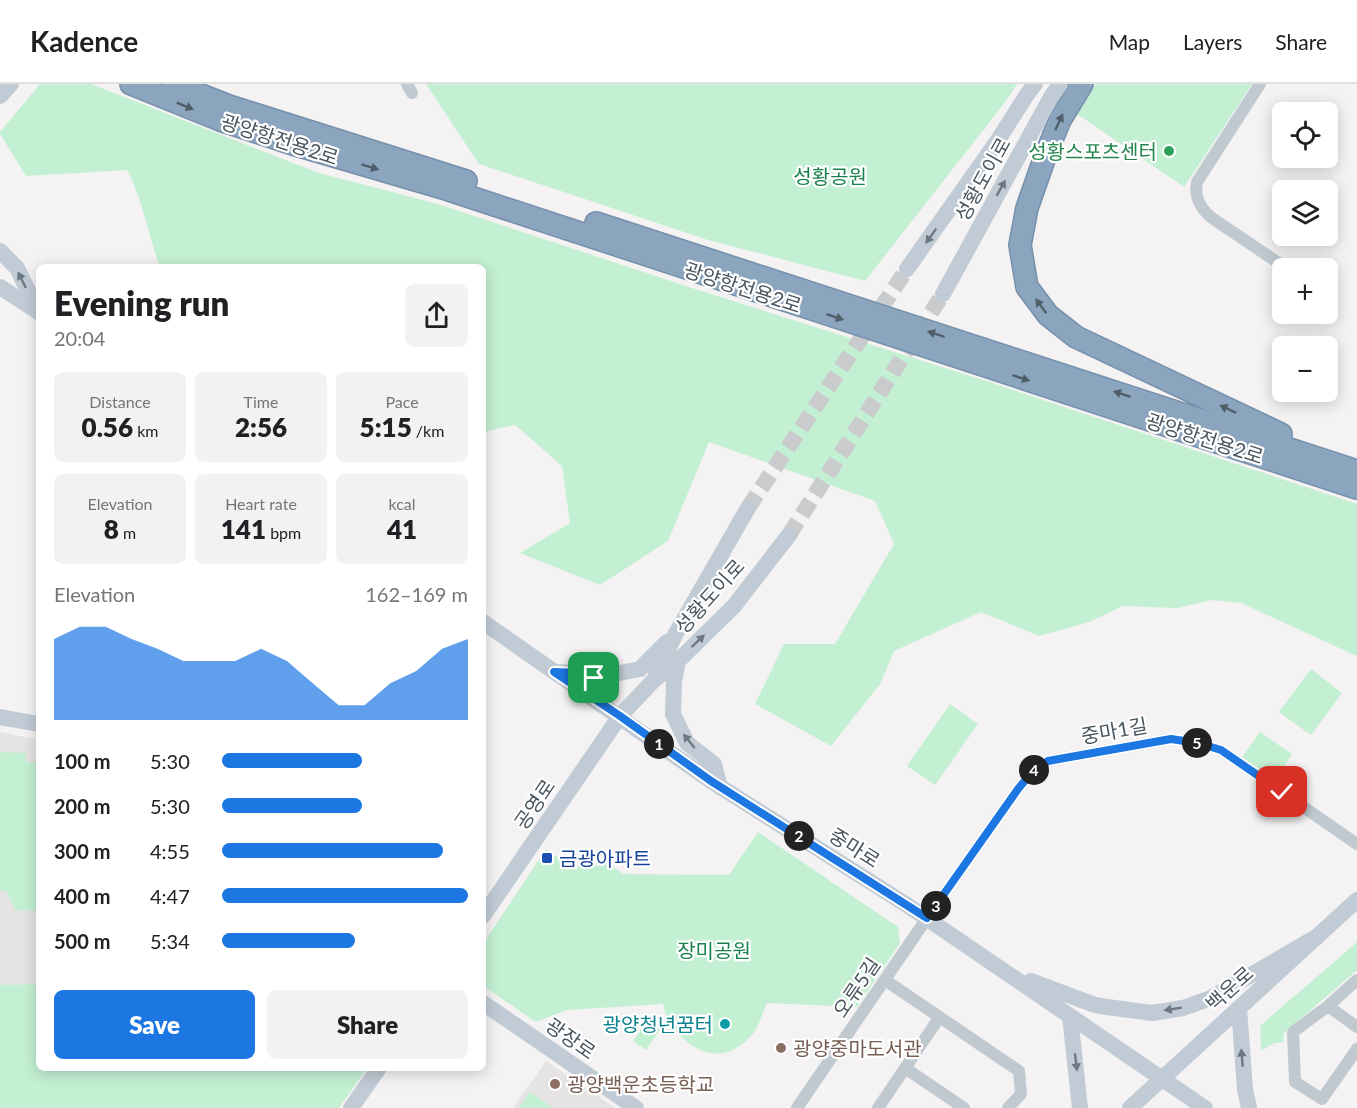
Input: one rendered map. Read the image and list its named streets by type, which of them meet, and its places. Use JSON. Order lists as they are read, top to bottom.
{
  "streets": {
    "highway": ["광양항전용2로"],
    "main road": [
      "성황도이로",
      "공영로",
      "중마로",
      "백운로",
      "광장로"
    ],
    "street": ["중마1길", "오류5길"]
  },
  "crossings": [
    ["성황도이로", "공영로"],
    ["성황도이로", "중마로"],
    ["중마1길", "중마로"],
    ["중마1길", "오류5길"],
    ["공영로", "중마로"],
    ["중마로", "오류5길"],
    ["중마로", "백운로"]
  ],
  "parks": ["성황공원", "장미공원"],
  "places": {
    "other": [
      "성황스포츠센터",
      "광양청년꿈터",
      "광양중마도서관",
      "광양백운초등학교"
    ],
    "transit": ["금광아파트"]
  },
  "page": {
    "header": "Kadence",
    "nav": ["Map", "Layers", "Share"],
    "map_buttons": ["+", "−"],
    "heading": ["Evening run", "20:04"],
    "stats": [
      ["Distance", "0.56 km"],
      ["Time", "2:56"],
      ["Pace", "5:15 /km"],
      ["Elevation", "8 m"],
      ["Heart rate", "141 bpm"],
      ["kcal", "41"]
    ],
    "chart": ["Elevation", "162–169 m"],
    "pins": [
      "5",
      "1",
      "4",
      "2",
      "3"
    ],
    "list": [
      {
        "name": "100 m",
        "note": "5:30"
      },
      {
        "name": "200 m",
        "note": "5:30"
      },
      {
        "name": "300 m",
        "note": "4:55"
      },
      {
        "name": "400 m",
        "note": "4:47"
      },
      {
        "name": "500 m",
        "note": "5:34"
      }
    ],
    "buttons": ["Save", "Share"]
  }
}
